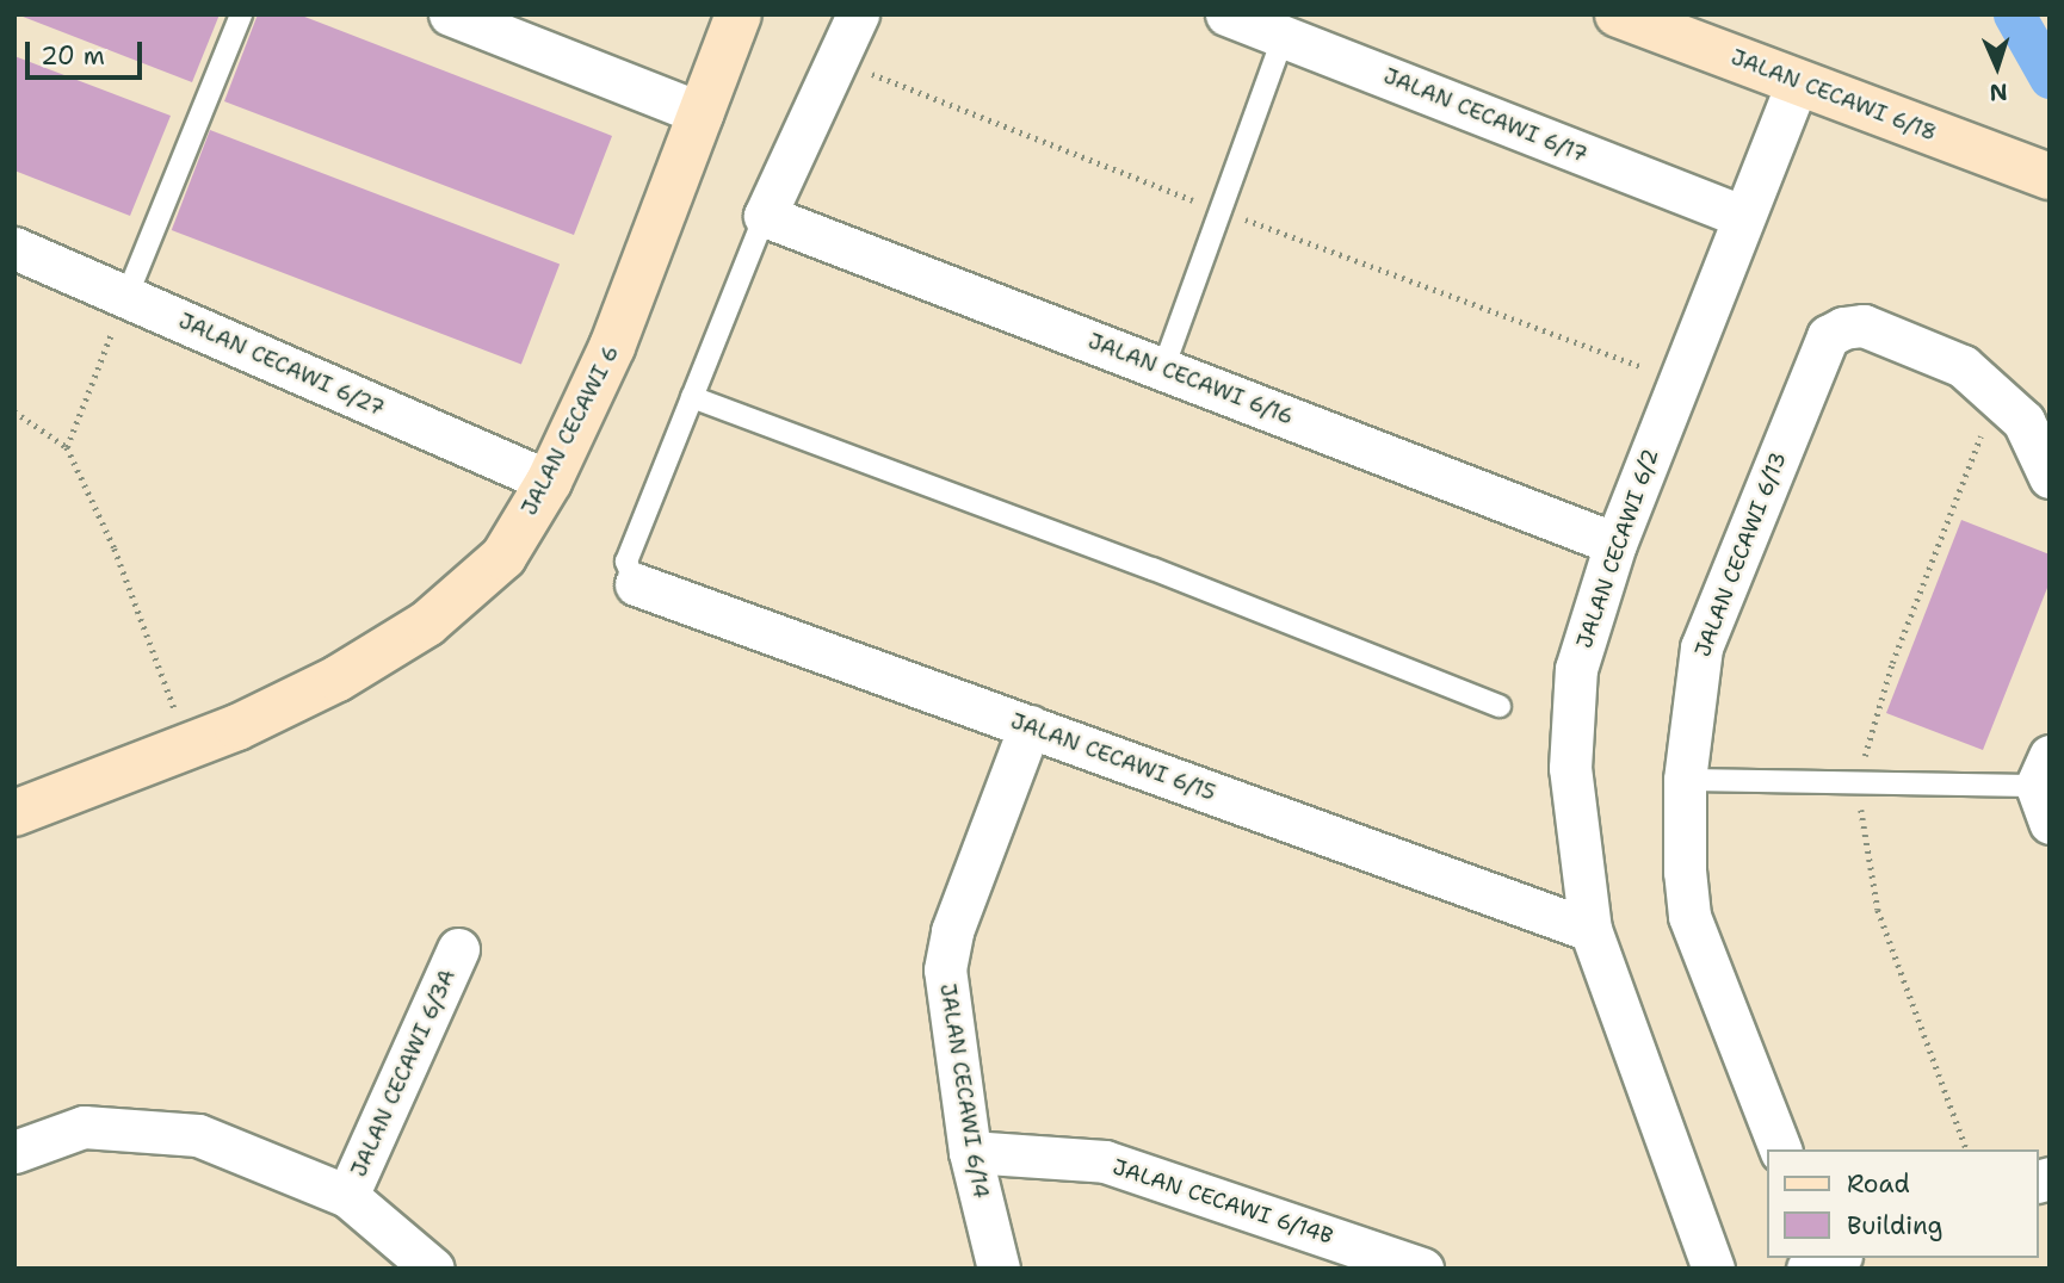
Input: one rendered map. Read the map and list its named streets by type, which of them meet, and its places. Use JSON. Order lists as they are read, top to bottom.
{
  "streets": {
    "street": [
      "JALAN CECAWI 6/18",
      "JALAN CECAWI 6/17",
      "JALAN CECAWI 6/27",
      "JALAN CECAWI 6/16",
      "JALAN CECAWI 6",
      "JALAN CECAWI 6/2",
      "JALAN CECAWI 6/13",
      "JALAN CECAWI 6/15",
      "JALAN CECAWI 6/3A",
      "JALAN CECAWI 6/14",
      "JALAN CECAWI 6/14B"
    ]
  },
  "crossings": [
    ["JALAN CECAWI 6/18", "JALAN CECAWI 6/2"],
    ["JALAN CECAWI 6/17", "JALAN CECAWI 6/2"],
    ["JALAN CECAWI 6/27", "JALAN CECAWI 6"],
    ["JALAN CECAWI 6/16", "JALAN CECAWI 6/2"],
    ["JALAN CECAWI 6/2", "JALAN CECAWI 6/15"],
    ["JALAN CECAWI 6/15", "JALAN CECAWI 6/14"],
    ["JALAN CECAWI 6/14", "JALAN CECAWI 6/14B"]
  ],
  "legend": ["Road", "Building"],
  "scale_bar": "20 m",
  "north": "bottom"
}
